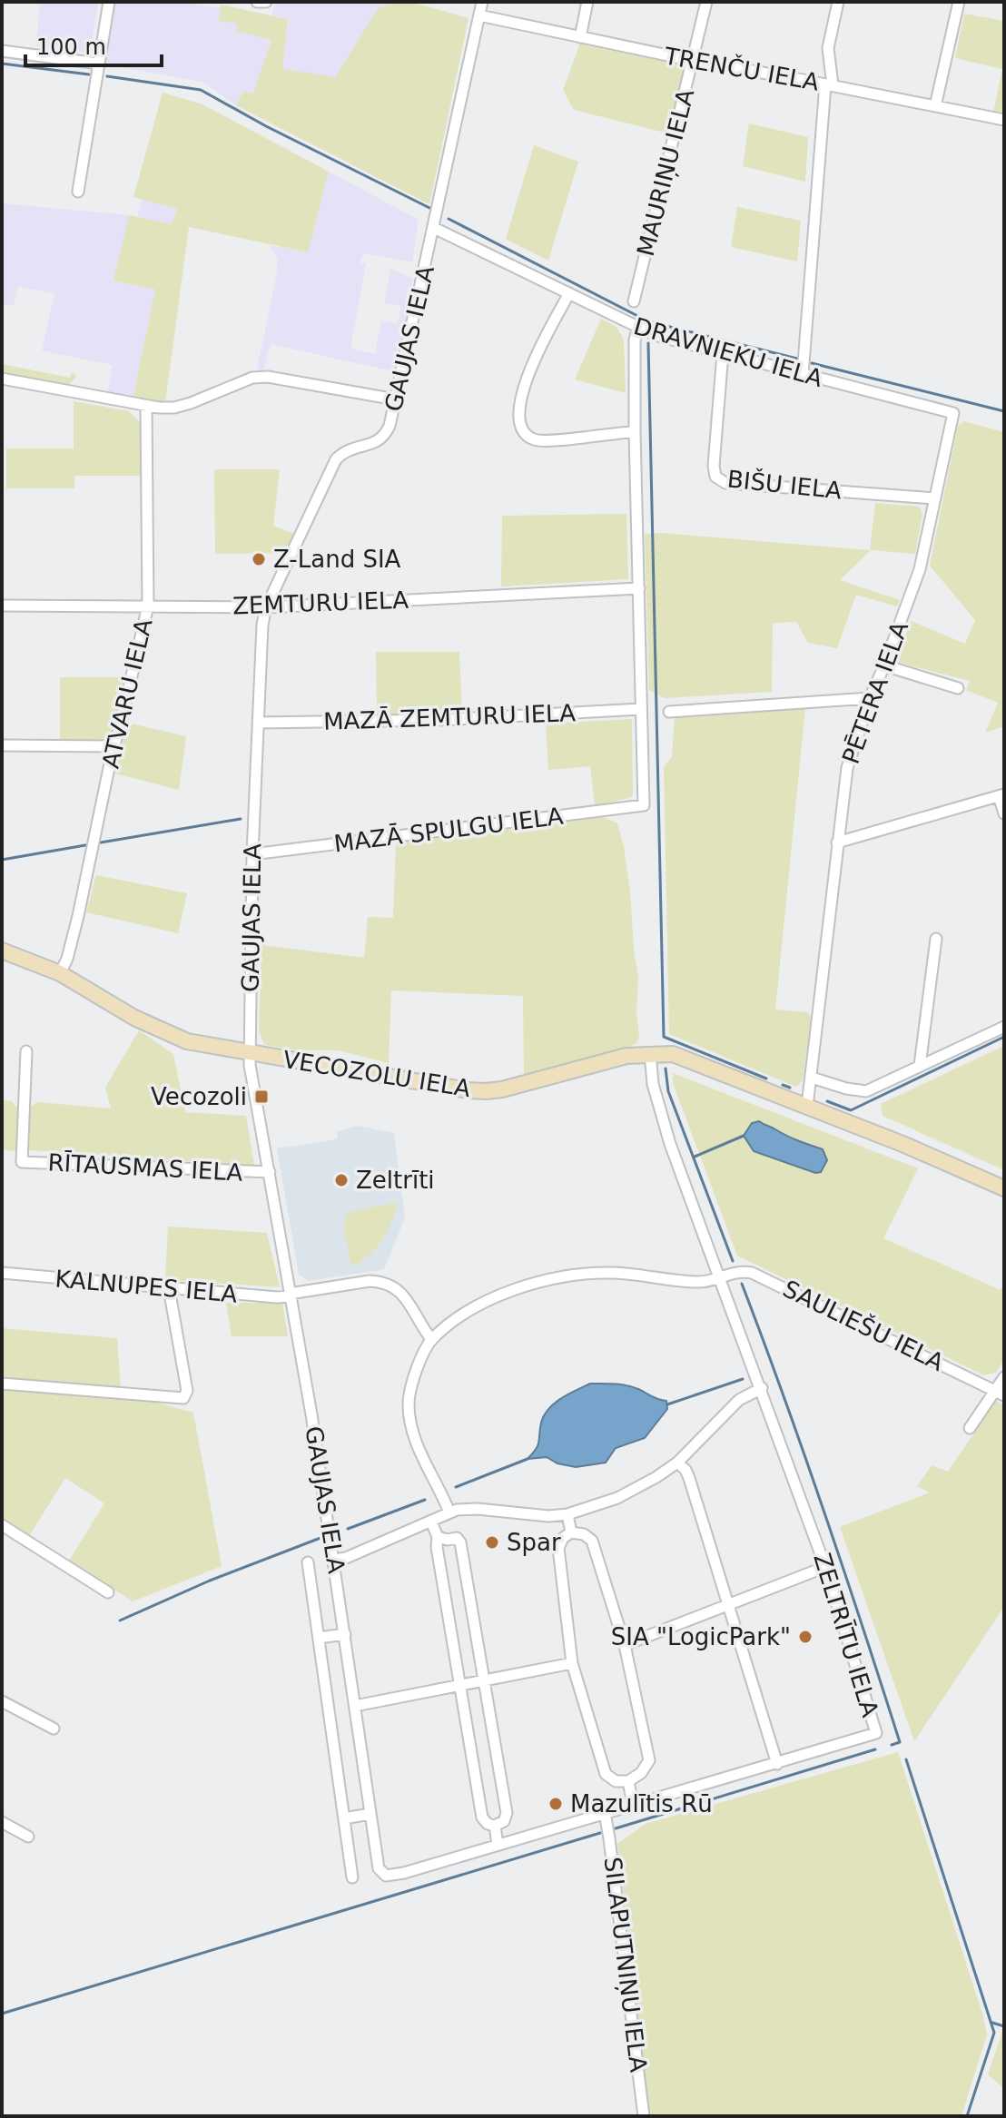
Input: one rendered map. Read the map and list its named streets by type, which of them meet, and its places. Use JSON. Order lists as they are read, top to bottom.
{
  "streets": {
    "street": [
      "TRENČU IELA",
      "MAURIŅU IELA",
      "GAUJAS IELA",
      "DRAVNIEKU IELA",
      "BIŠU IELA",
      "ZEMTURU IELA",
      "PĒTERA IELA",
      "ATVARU IELA",
      "MAZĀ ZEMTURU IELA",
      "MAZĀ SPULGU IELA",
      "VECOZOLU IELA",
      "RĪTAUSMAS IELA",
      "KALNUPES IELA",
      "SAULIEŠU IELA",
      "ZELTRĪTU IELA",
      "SILAPUTNIŅU IELA"
    ]
  },
  "crossings": [
    ["TRENČU IELA", "MAURIŅU IELA"],
    ["TRENČU IELA", "GAUJAS IELA"],
    ["GAUJAS IELA", "DRAVNIEKU IELA"],
    ["GAUJAS IELA", "ZEMTURU IELA"],
    ["GAUJAS IELA", "MAZĀ ZEMTURU IELA"],
    ["GAUJAS IELA", "MAZĀ SPULGU IELA"],
    ["GAUJAS IELA", "VECOZOLU IELA"],
    ["GAUJAS IELA", "RĪTAUSMAS IELA"],
    ["GAUJAS IELA", "KALNUPES IELA"],
    ["GAUJAS IELA", "ZELTRĪTU IELA"],
    ["DRAVNIEKU IELA", "BIŠU IELA"],
    ["DRAVNIEKU IELA", "PĒTERA IELA"],
    ["BIŠU IELA", "PĒTERA IELA"],
    ["ZEMTURU IELA", "ATVARU IELA"],
    ["PĒTERA IELA", "VECOZOLU IELA"],
    ["ATVARU IELA", "VECOZOLU IELA"],
    ["MAZĀ ZEMTURU IELA", "MAZĀ SPULGU IELA"],
    ["VECOZOLU IELA", "ZELTRĪTU IELA"],
    ["SAULIEŠU IELA", "ZELTRĪTU IELA"],
    ["ZELTRĪTU IELA", "SILAPUTNIŅU IELA"]
  ],
  "places": {
    "other": [
      "Z-Land SIA",
      "Zeltrīti",
      "Spar",
      "SIA \"LogicPark\"",
      "Mazulītis Rū"
    ],
    "transit": ["Vecozoli"]
  },
  "scale_bar": "100 m"
}
